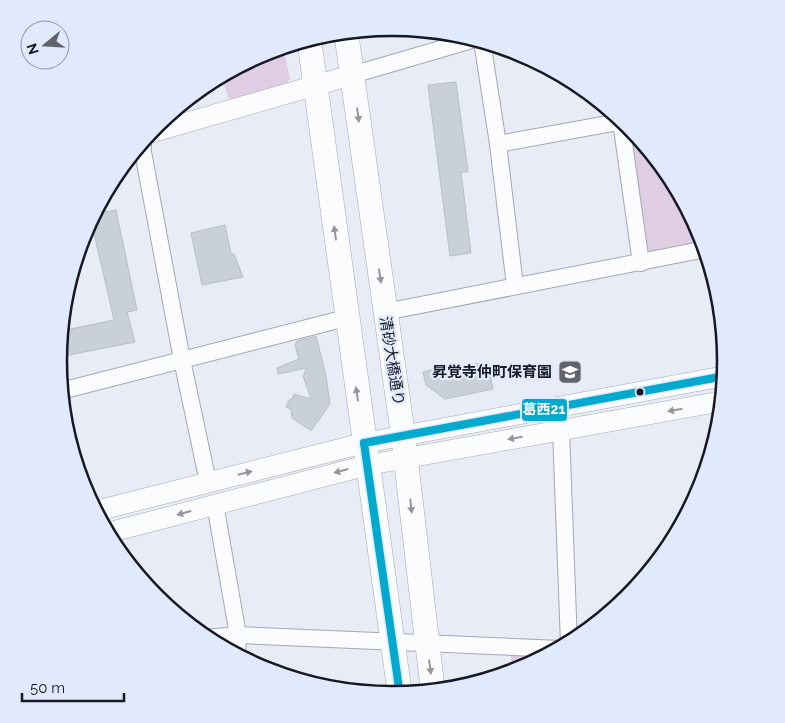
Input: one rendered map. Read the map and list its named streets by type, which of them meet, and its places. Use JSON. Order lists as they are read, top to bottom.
{
  "streets": {
    "main road": ["清砂大橋通り"]
  },
  "places": {
    "school or university": ["昇覚寺仲町保育園"]
  },
  "lines": ["transit line 葛西21"],
  "scale_bar": "50 m",
  "north": "left"
}
